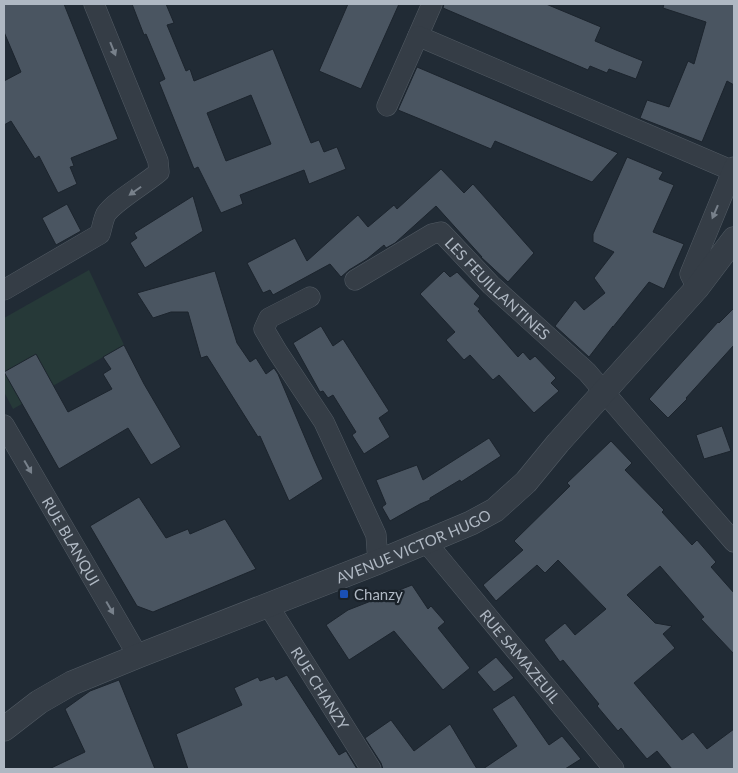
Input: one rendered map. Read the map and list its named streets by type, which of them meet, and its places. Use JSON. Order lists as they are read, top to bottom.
{
  "streets": {
    "street": [
      "LES FEUILLANTINES",
      "RUE BLANQUI",
      "AVENUE VICTOR HUGO",
      "RUE SAMAZEUIL",
      "RUE CHANZY"
    ]
  },
  "crossings": [
    ["LES FEUILLANTINES", "AVENUE VICTOR HUGO"],
    ["RUE BLANQUI", "AVENUE VICTOR HUGO"],
    ["AVENUE VICTOR HUGO", "RUE SAMAZEUIL"],
    ["AVENUE VICTOR HUGO", "RUE CHANZY"]
  ],
  "one_way": ["RUE BLANQUI"],
  "places": {
    "transit": ["Chanzy"]
  }
}
